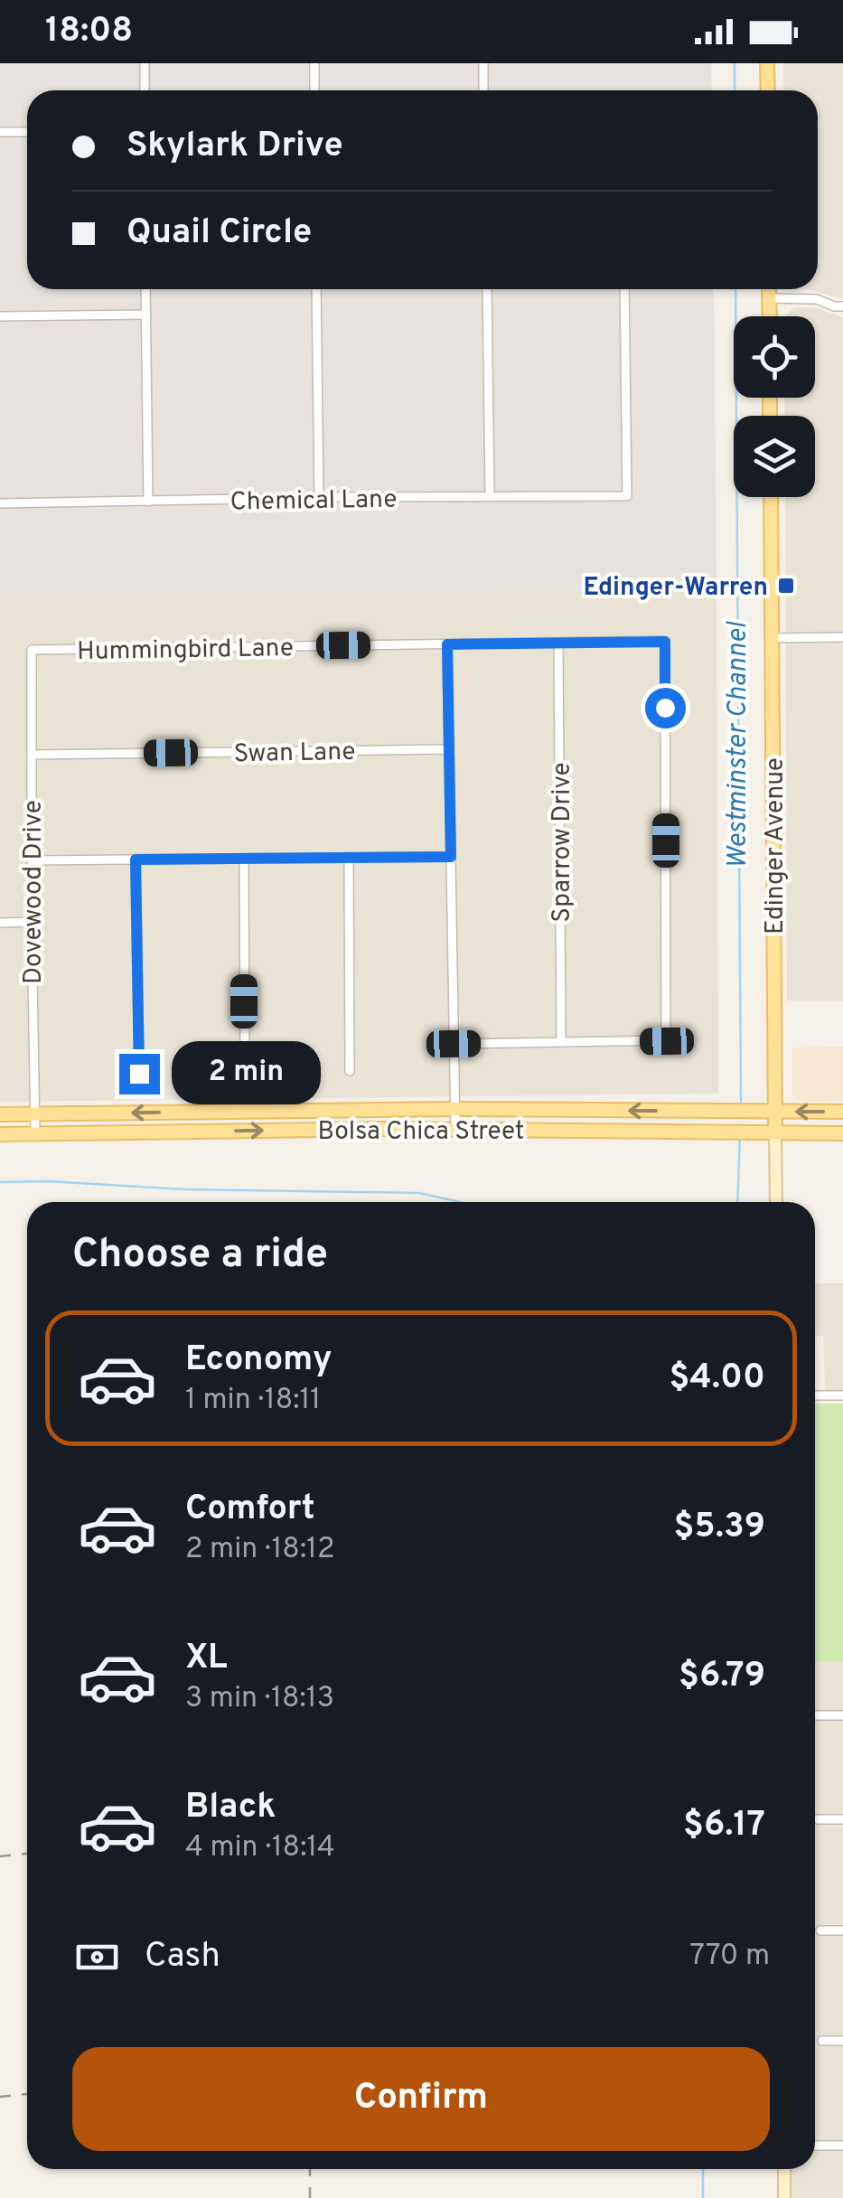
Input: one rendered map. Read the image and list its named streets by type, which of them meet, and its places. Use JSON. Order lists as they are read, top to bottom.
{
  "streets": {
    "main road": ["Edinger Avenue", "Bolsa Chica Street"],
    "street": [
      "Chemical Lane",
      "Hummingbird Lane",
      "Swan Lane",
      "Sparrow Drive",
      "Dovewood Drive"
    ]
  },
  "crossings": [
    ["Hummingbird Lane", "Sparrow Drive"],
    ["Hummingbird Lane", "Dovewood Drive"],
    ["Swan Lane", "Dovewood Drive"],
    ["Edinger Avenue", "Bolsa Chica Street"],
    ["Dovewood Drive", "Bolsa Chica Street"]
  ],
  "water": ["Westminster Channel"],
  "places": {
    "transit": ["Edinger-Warren"]
  },
  "page": {
    "status": "18:08",
    "banner": ["Skylark Drive", "Quail Circle"],
    "bubble": "2 min",
    "heading": "Choose a ride",
    "list": [
      {
        "name": "Economy",
        "note": "1 min · 18:11",
        "value": "$4.00"
      },
      {
        "name": "Comfort",
        "note": "2 min · 18:12",
        "value": "$5.39"
      },
      {
        "name": "XL",
        "note": "3 min · 18:13",
        "value": "$6.79"
      },
      {
        "name": "Black",
        "note": "4 min · 18:14",
        "value": "$6.17"
      }
    ],
    "pay": ["Cash", "770 m"],
    "buttons": "Confirm"
  }
}
